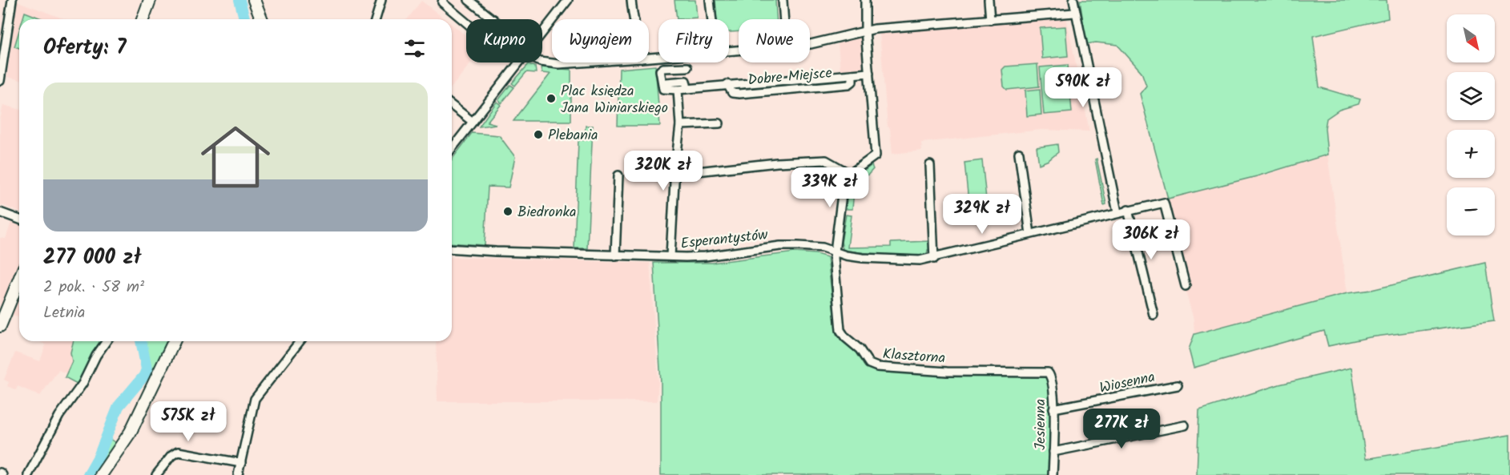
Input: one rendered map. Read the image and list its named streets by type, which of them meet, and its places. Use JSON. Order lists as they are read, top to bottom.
{
  "streets": {
    "street": [
      "Dobre Miejsce",
      "Esperantystów",
      "Klasztorna",
      "Wiosenna",
      "Jesienna"
    ]
  },
  "crossings": [
    ["Esperantystów", "Klasztorna"],
    ["Klasztorna", "Jesienna"],
    ["Wiosenna", "Jesienna"]
  ],
  "places": ["Plac księdza Jana Winiarskiego", "Plebania", "Biedronka"],
  "north": "bottom right",
  "page": {
    "map_buttons": ["+", "−"],
    "chip": [
      "Kupno",
      "Wynajem",
      "Filtry",
      "Nowe"
    ],
    "heading": "Oferty: 7",
    "price": [
      "590K zł",
      "320K zł",
      "339K zł",
      "329K zł",
      "306K zł",
      "575K zł",
      "277K zł"
    ],
    "list": [
      {
        "name": "277 000 zł",
        "note": "2 pok. · 58 m² · Letnia"
      }
    ]
  }
}
